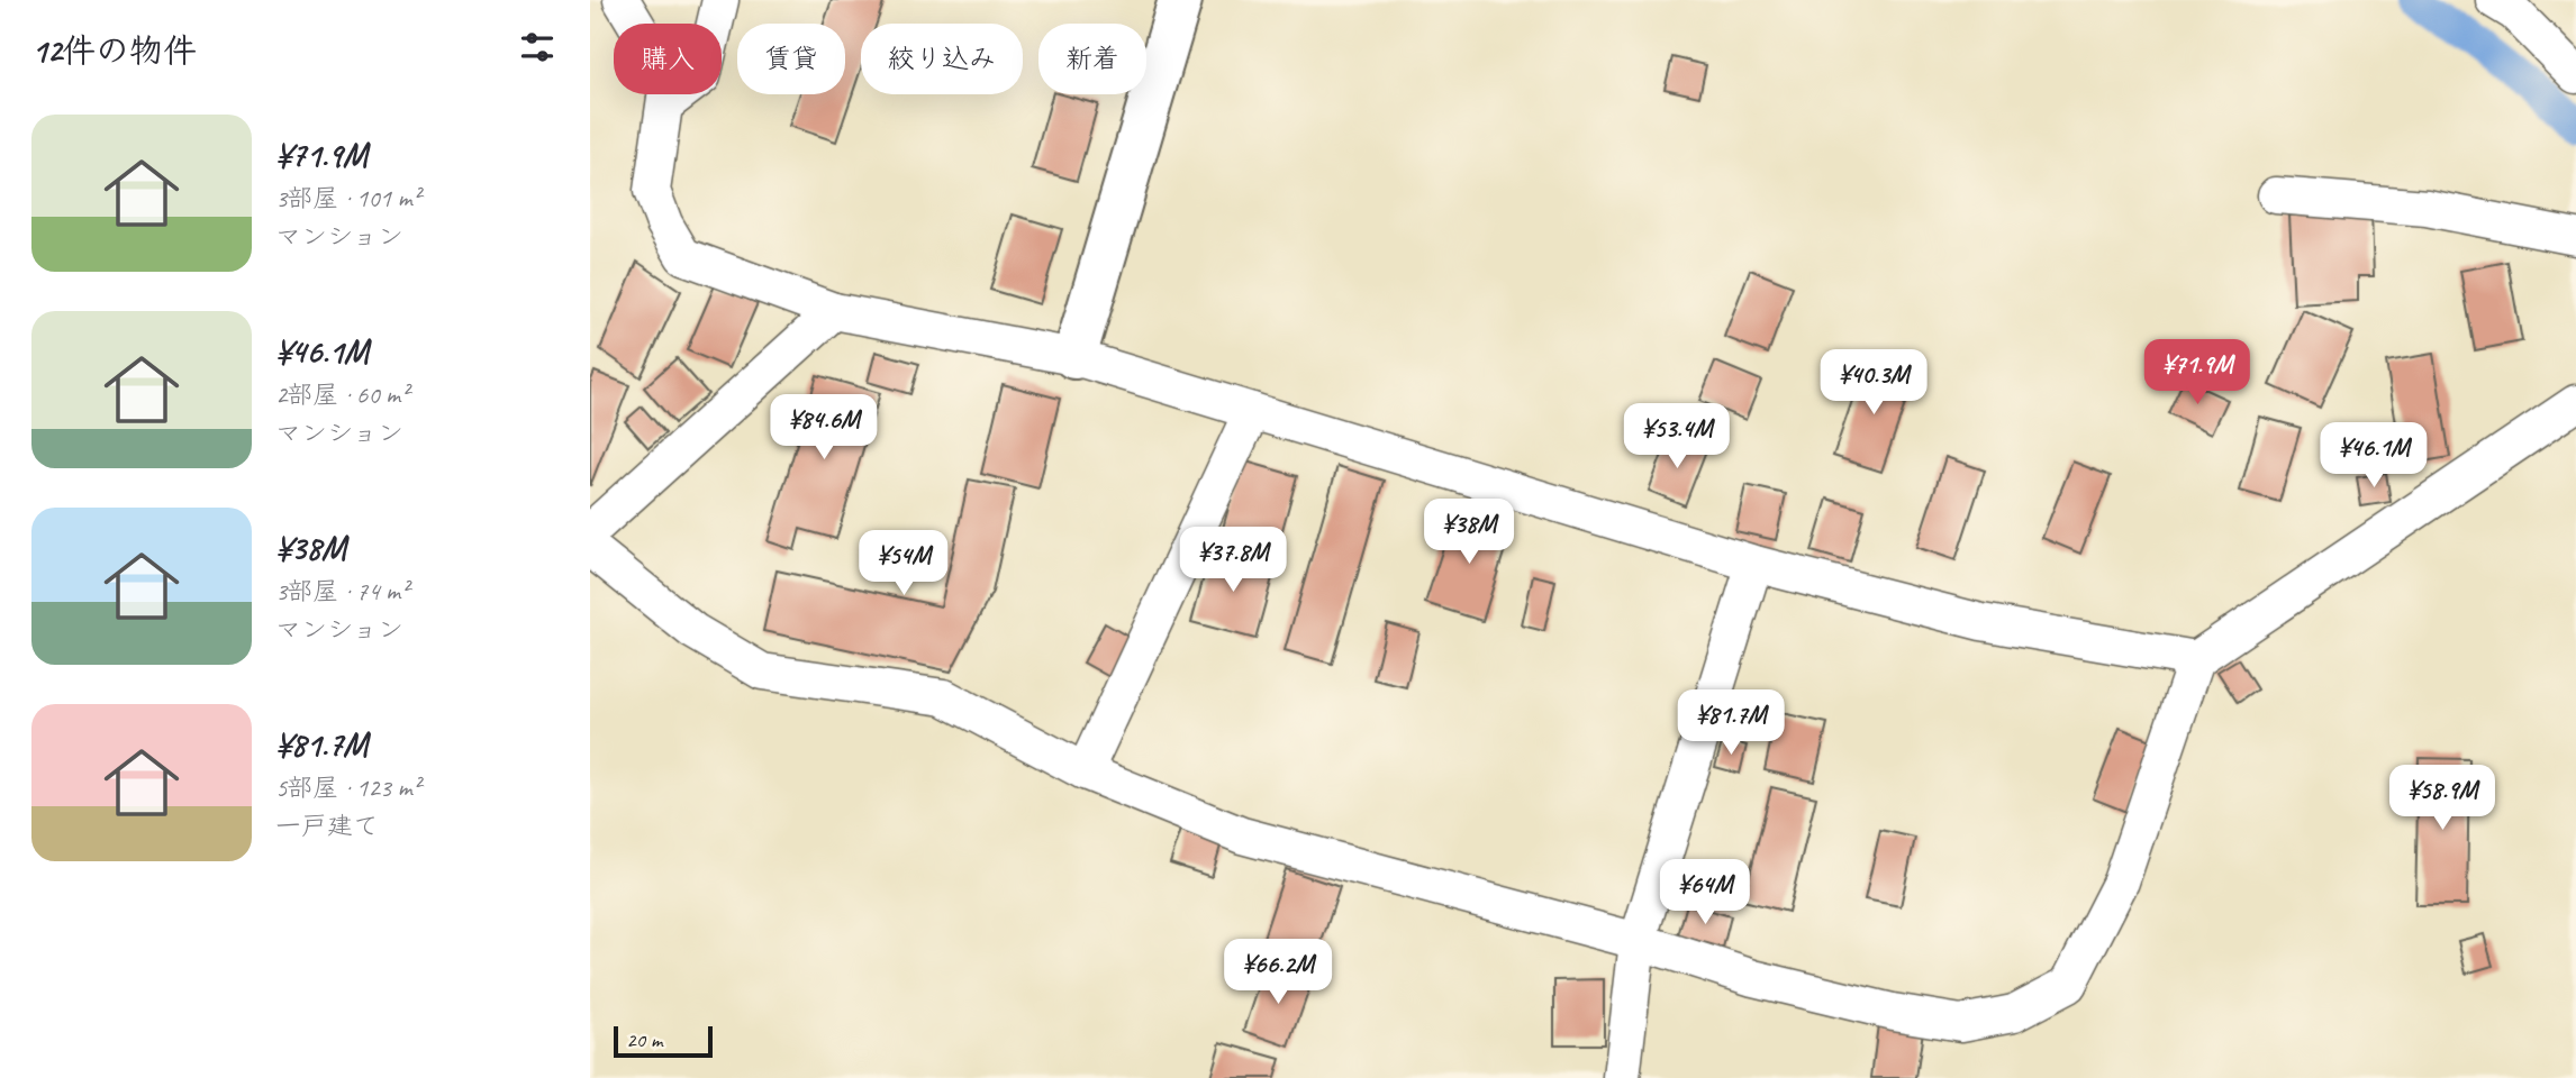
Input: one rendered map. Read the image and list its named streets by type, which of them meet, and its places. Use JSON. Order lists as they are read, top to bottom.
{
  "scale_bar": "20 m",
  "page": {
    "heading": "12件の物件",
    "chip": [
      "購入",
      "賃貸",
      "絞り込み",
      "新着"
    ],
    "list": [
      {
        "name": "¥71.9M",
        "note": "3部屋 · 101 m² · マンション"
      },
      {
        "name": "¥46.1M",
        "note": "2部屋 · 60 m² · マンション"
      },
      {
        "name": "¥38M",
        "note": "3部屋 · 74 m² · マンション"
      },
      {
        "name": "¥81.7M",
        "note": "5部屋 · 123 m² · 一戸建て"
      }
    ],
    "price": [
      "¥71.9M",
      "¥40.3M",
      "¥84.6M",
      "¥53.4M",
      "¥46.1M",
      "¥38M",
      "¥37.8M",
      "¥54M",
      "¥81.7M",
      "¥58.9M",
      "¥64M",
      "¥66.2M"
    ],
    "scale": "20 m"
  }
}
